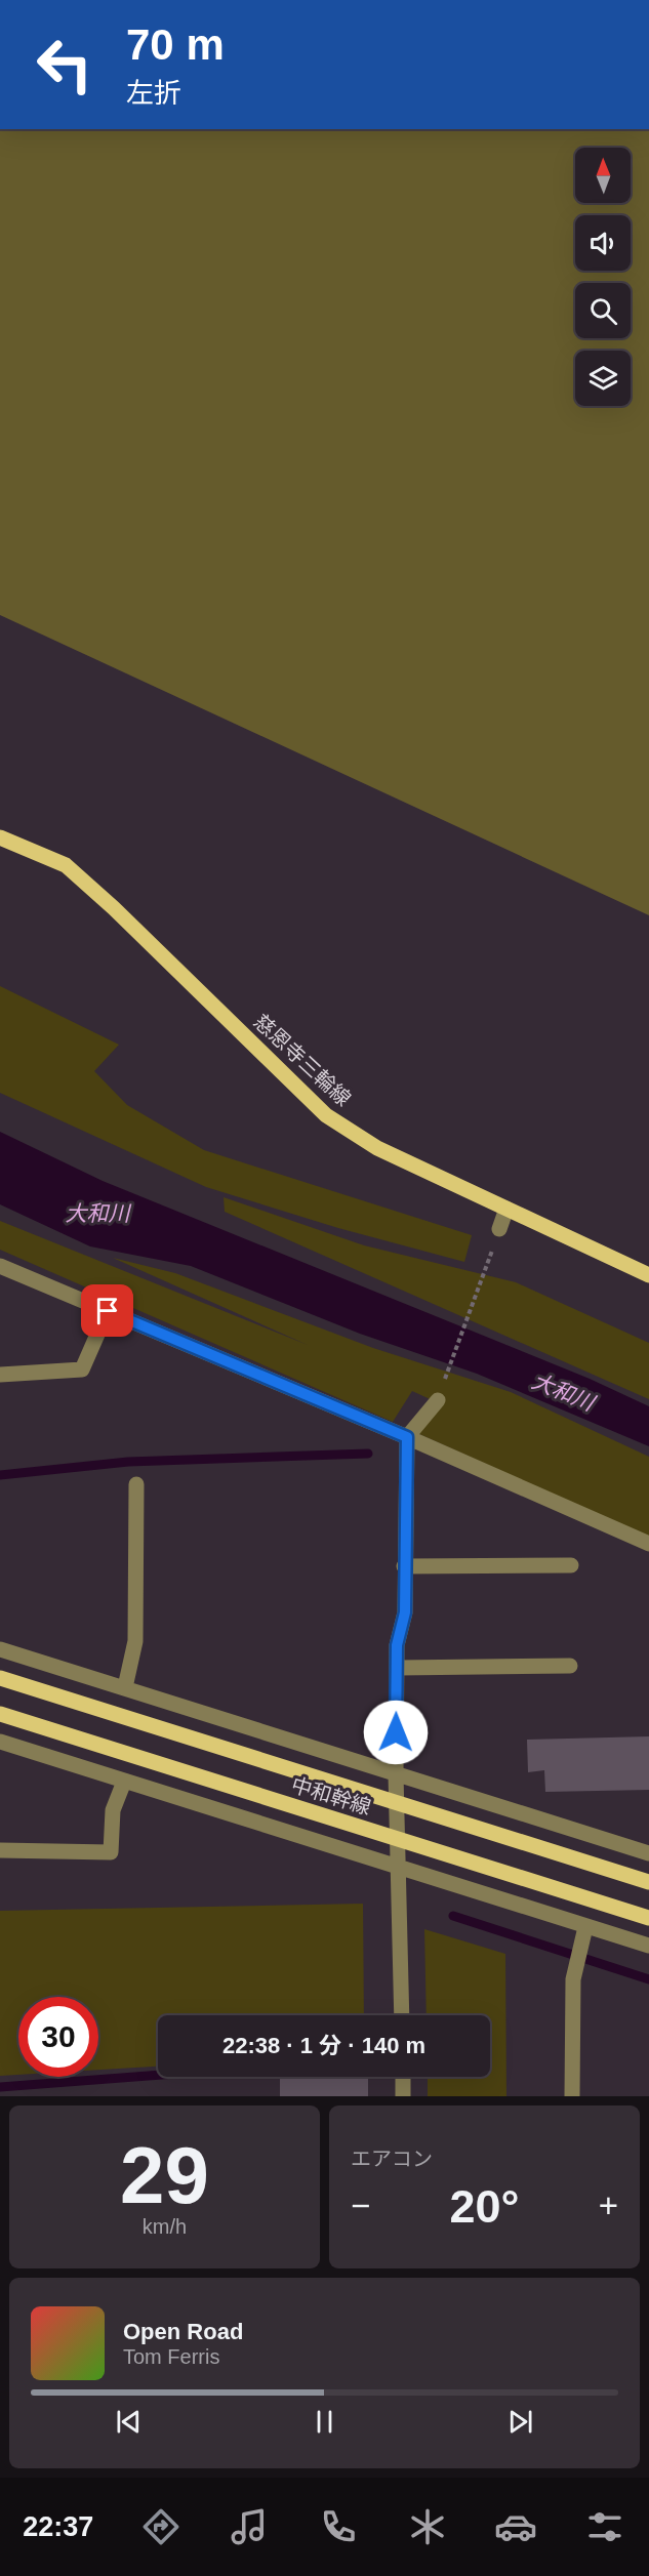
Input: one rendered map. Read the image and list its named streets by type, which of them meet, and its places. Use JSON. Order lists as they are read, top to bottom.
{
  "streets": {
    "main road": ["慈恩寺三輪線", "中和幹線"]
  },
  "water": ["大和川"],
  "north": "top",
  "page": {
    "turn": ["70 m", "左折"],
    "limit": "30",
    "trip": "22:38 · 1 分 · 140 m",
    "tile": [
      ["29", "km/h"],
      "エアコン"
    ],
    "heat": ["−", "20°", "+"],
    "song": ["Open Road", "Tom Ferris"],
    "tabs": "22:37"
  }
}
